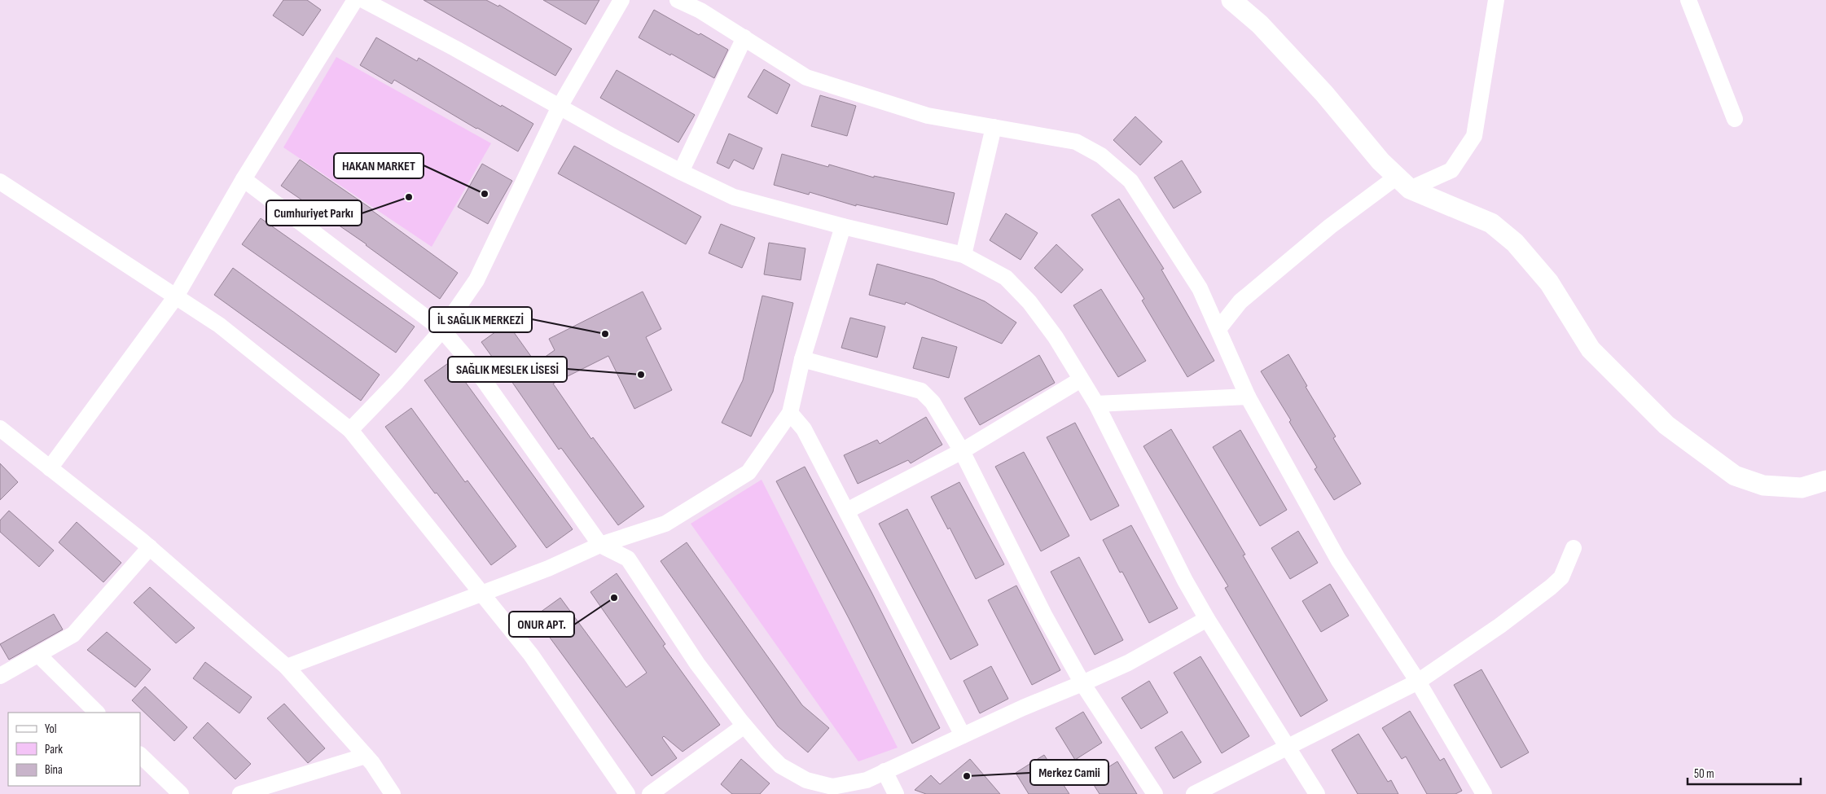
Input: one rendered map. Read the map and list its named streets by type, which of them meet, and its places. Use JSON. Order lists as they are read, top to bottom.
{
  "places": [
    "HAKAN MARKET",
    "Cumhuriyet Parkı",
    "İL SAĞLIK MERKEZİ",
    "SAĞLIK MESLEK LİSESİ",
    "ONUR APT.",
    "Merkez Camii"
  ],
  "legend": ["Yol", "Park", "Bina"],
  "scale_bar": "50 m"
}
